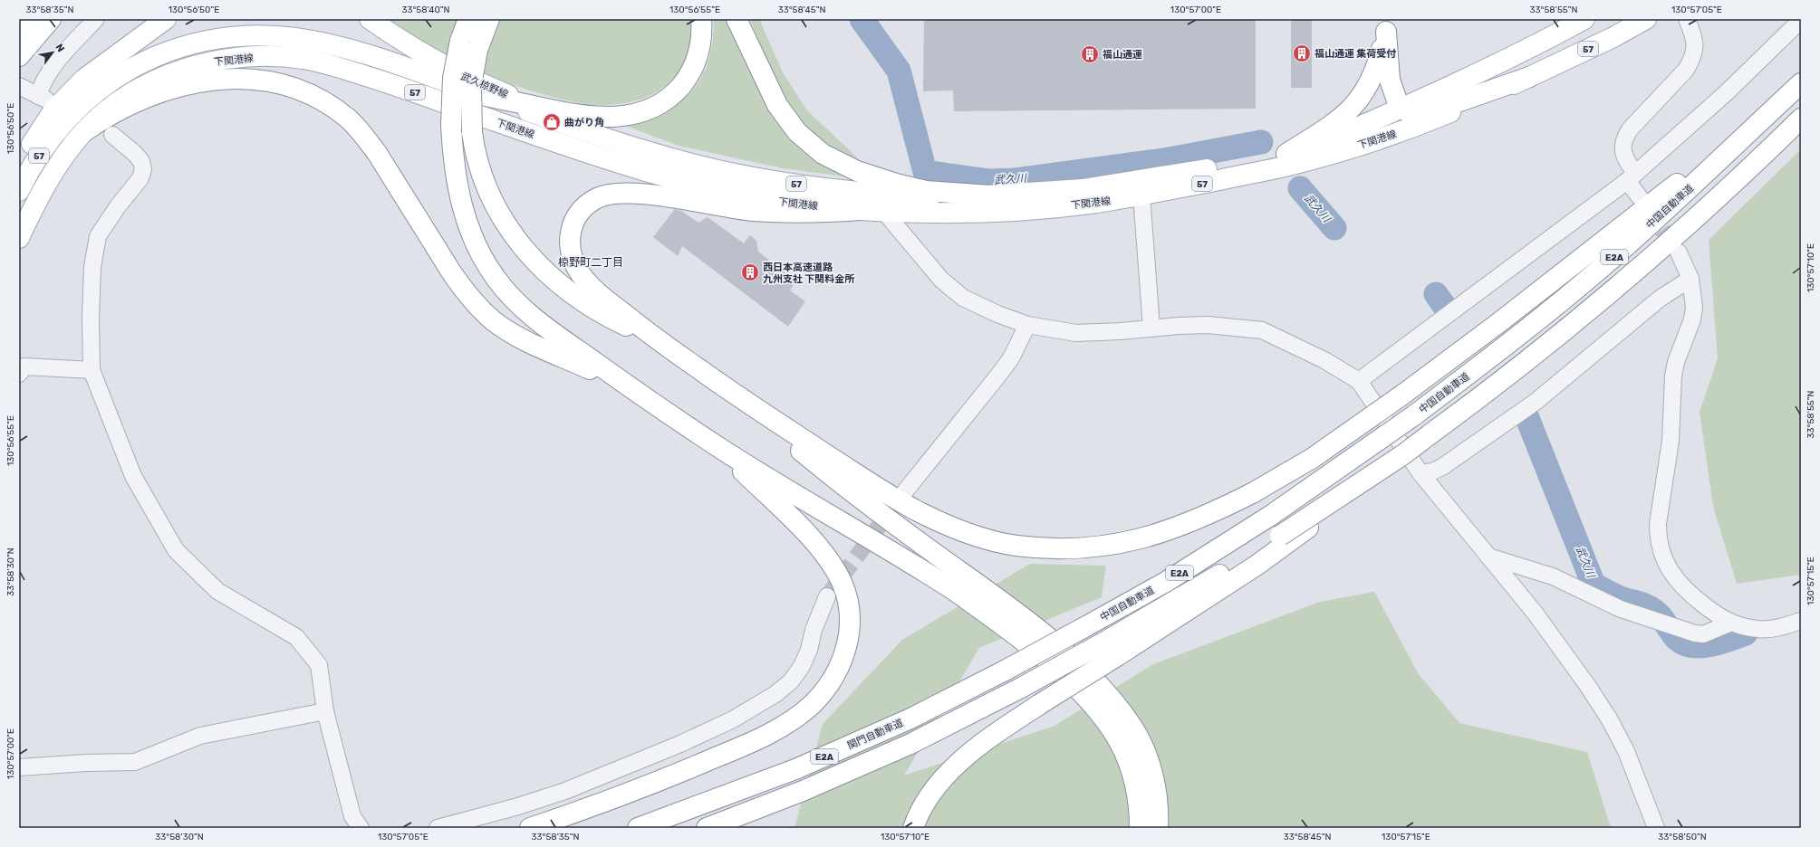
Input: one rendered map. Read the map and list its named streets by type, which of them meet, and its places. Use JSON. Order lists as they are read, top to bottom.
{
  "streets": {
    "main road": [
      "57",
      "下関港線",
      "武久椋野線",
      "中国自動車道",
      "E2A",
      "関門自動車道"
    ]
  },
  "crossings": [
    ["下関港線", "武久椋野線"],
    ["中国自動車道", "関門自動車道"]
  ],
  "districts": ["椋野町二丁目"],
  "water": ["武久川"],
  "places": {
    "building": ["福山通運 集荷受付", "福山通運", "西日本高速道路 九州支社 下関料金所"],
    "shop": ["曲がり角"]
  },
  "north": "top right",
  "coordinates": [
    "33°58'35\"N",
    "130°56'50\"E",
    "33°58'40\"N",
    "130°56'55\"E",
    "33°58'45\"N",
    "130°57'00\"E",
    "33°58'55\"N",
    "130°57'05\"E",
    "130°57'10\"E",
    "33°58'30\"N",
    "130°57'15\"E",
    "33°58'50\"N"
  ]
}
